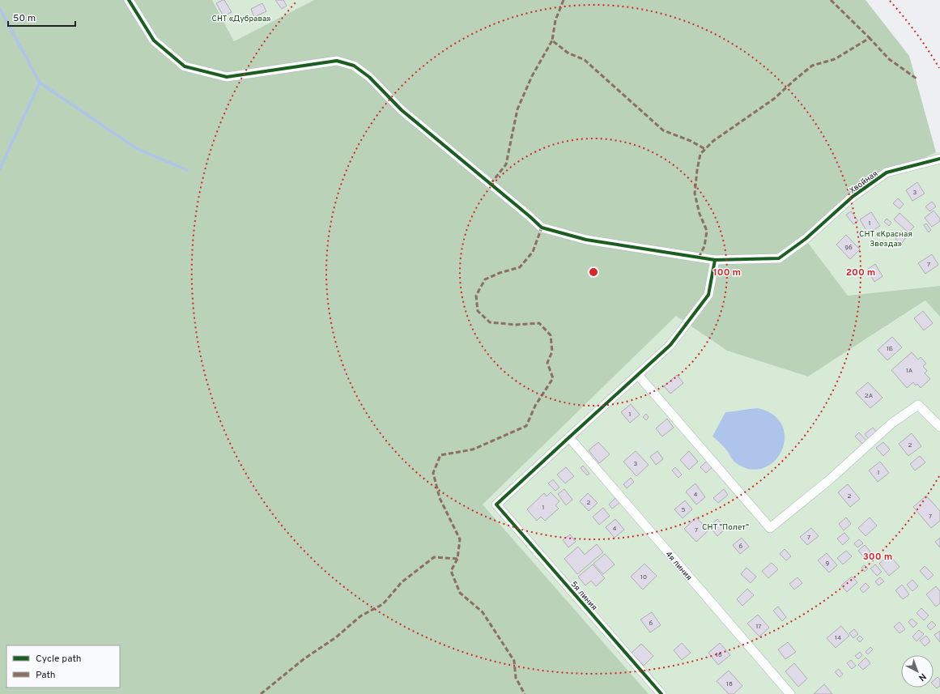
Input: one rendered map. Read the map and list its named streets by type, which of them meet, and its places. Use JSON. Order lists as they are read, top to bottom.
{
  "streets": {
    "street": ["Хвойная", "4я линия", "5я линия"]
  },
  "crossings": [
    ["4я линия", "5я линия"]
  ],
  "parks": ["СНТ «Дубрава»", "СНТ «Красная Звезда»", "СНТ \"Полет\""],
  "house_numbers": [
    "3",
    "1",
    "96",
    "7",
    "1Б",
    "1А",
    "2А",
    "1",
    "2",
    "3",
    "1",
    "4",
    "2",
    "2",
    "1",
    "5",
    "7",
    "4",
    "7",
    "7",
    "6",
    "9",
    "10",
    "6",
    "17",
    "14",
    "16",
    "18"
  ],
  "legend": ["Cycle path", "Path"],
  "scale_bar": "50 m",
  "north": "bottom right",
  "rings": ["100 m", "200 m", "300 m"]
}
